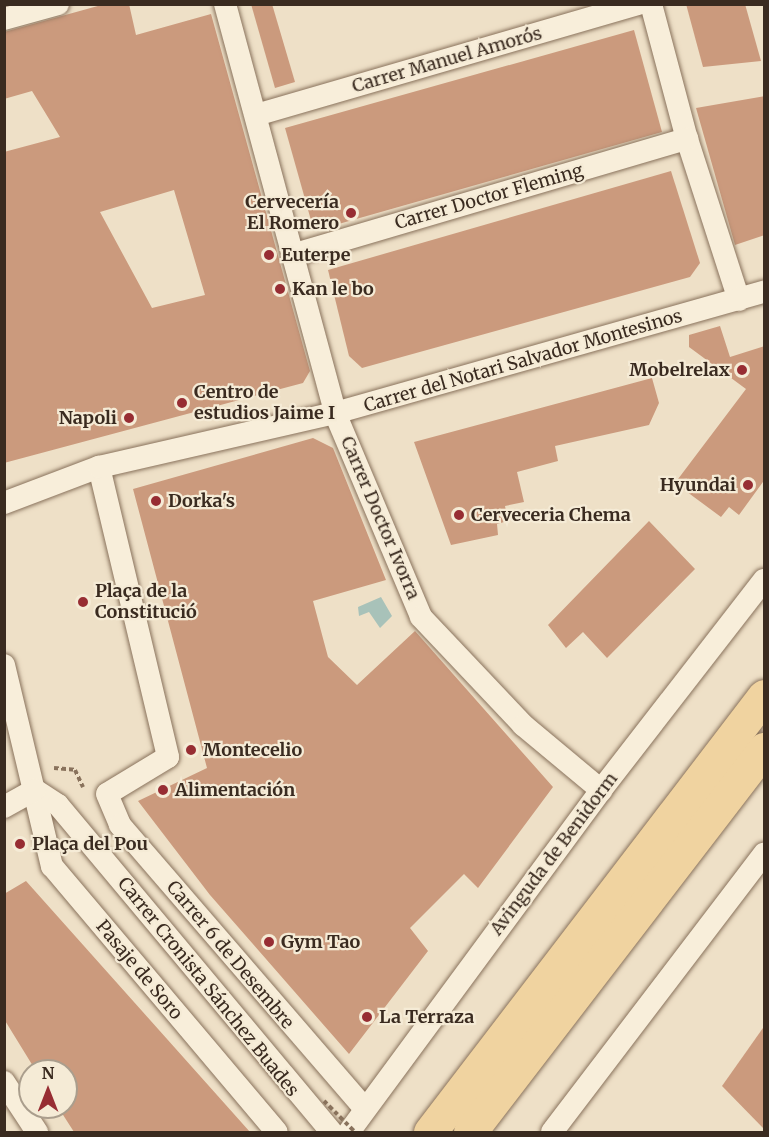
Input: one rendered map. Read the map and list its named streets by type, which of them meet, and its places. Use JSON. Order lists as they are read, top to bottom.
{
  "streets": {
    "street": [
      "Carrer Manuel Amorós",
      "Carrer Doctor Fleming",
      "Carrer del Notari Salvador Montesinos",
      "Carrer Doctor Ivorra",
      "Avinguda de Benidorm",
      "Carrer 6 de Desembre",
      "Pasaje de Soro",
      "Carrer Cronista Sánchez Buades"
    ]
  },
  "crossings": [
    ["Carrer Manuel Amorós", "Carrer Doctor Ivorra"],
    ["Carrer Doctor Fleming", "Carrer Doctor Ivorra"],
    ["Carrer del Notari Salvador Montesinos", "Carrer Doctor Ivorra"],
    ["Carrer del Notari Salvador Montesinos", "Carrer 6 de Desembre"],
    ["Carrer Doctor Ivorra", "Avinguda de Benidorm"],
    ["Avinguda de Benidorm", "Carrer 6 de Desembre"],
    ["Pasaje de Soro", "Carrer Cronista Sánchez Buades"]
  ],
  "places": [
    "Cervecería El Romero",
    "Euterpe",
    "Kan le bo",
    "Mobelrelax",
    "Centro de estudios Jaime I",
    "Napoli",
    "Hyundai",
    "Dorka's",
    "Cerveceria Chema",
    "Plaça de la Constitució",
    "Montecelio",
    "Alimentación",
    "Plaça del Pou",
    "Gym Tao",
    "La Terraza"
  ],
  "north": "top"
}
